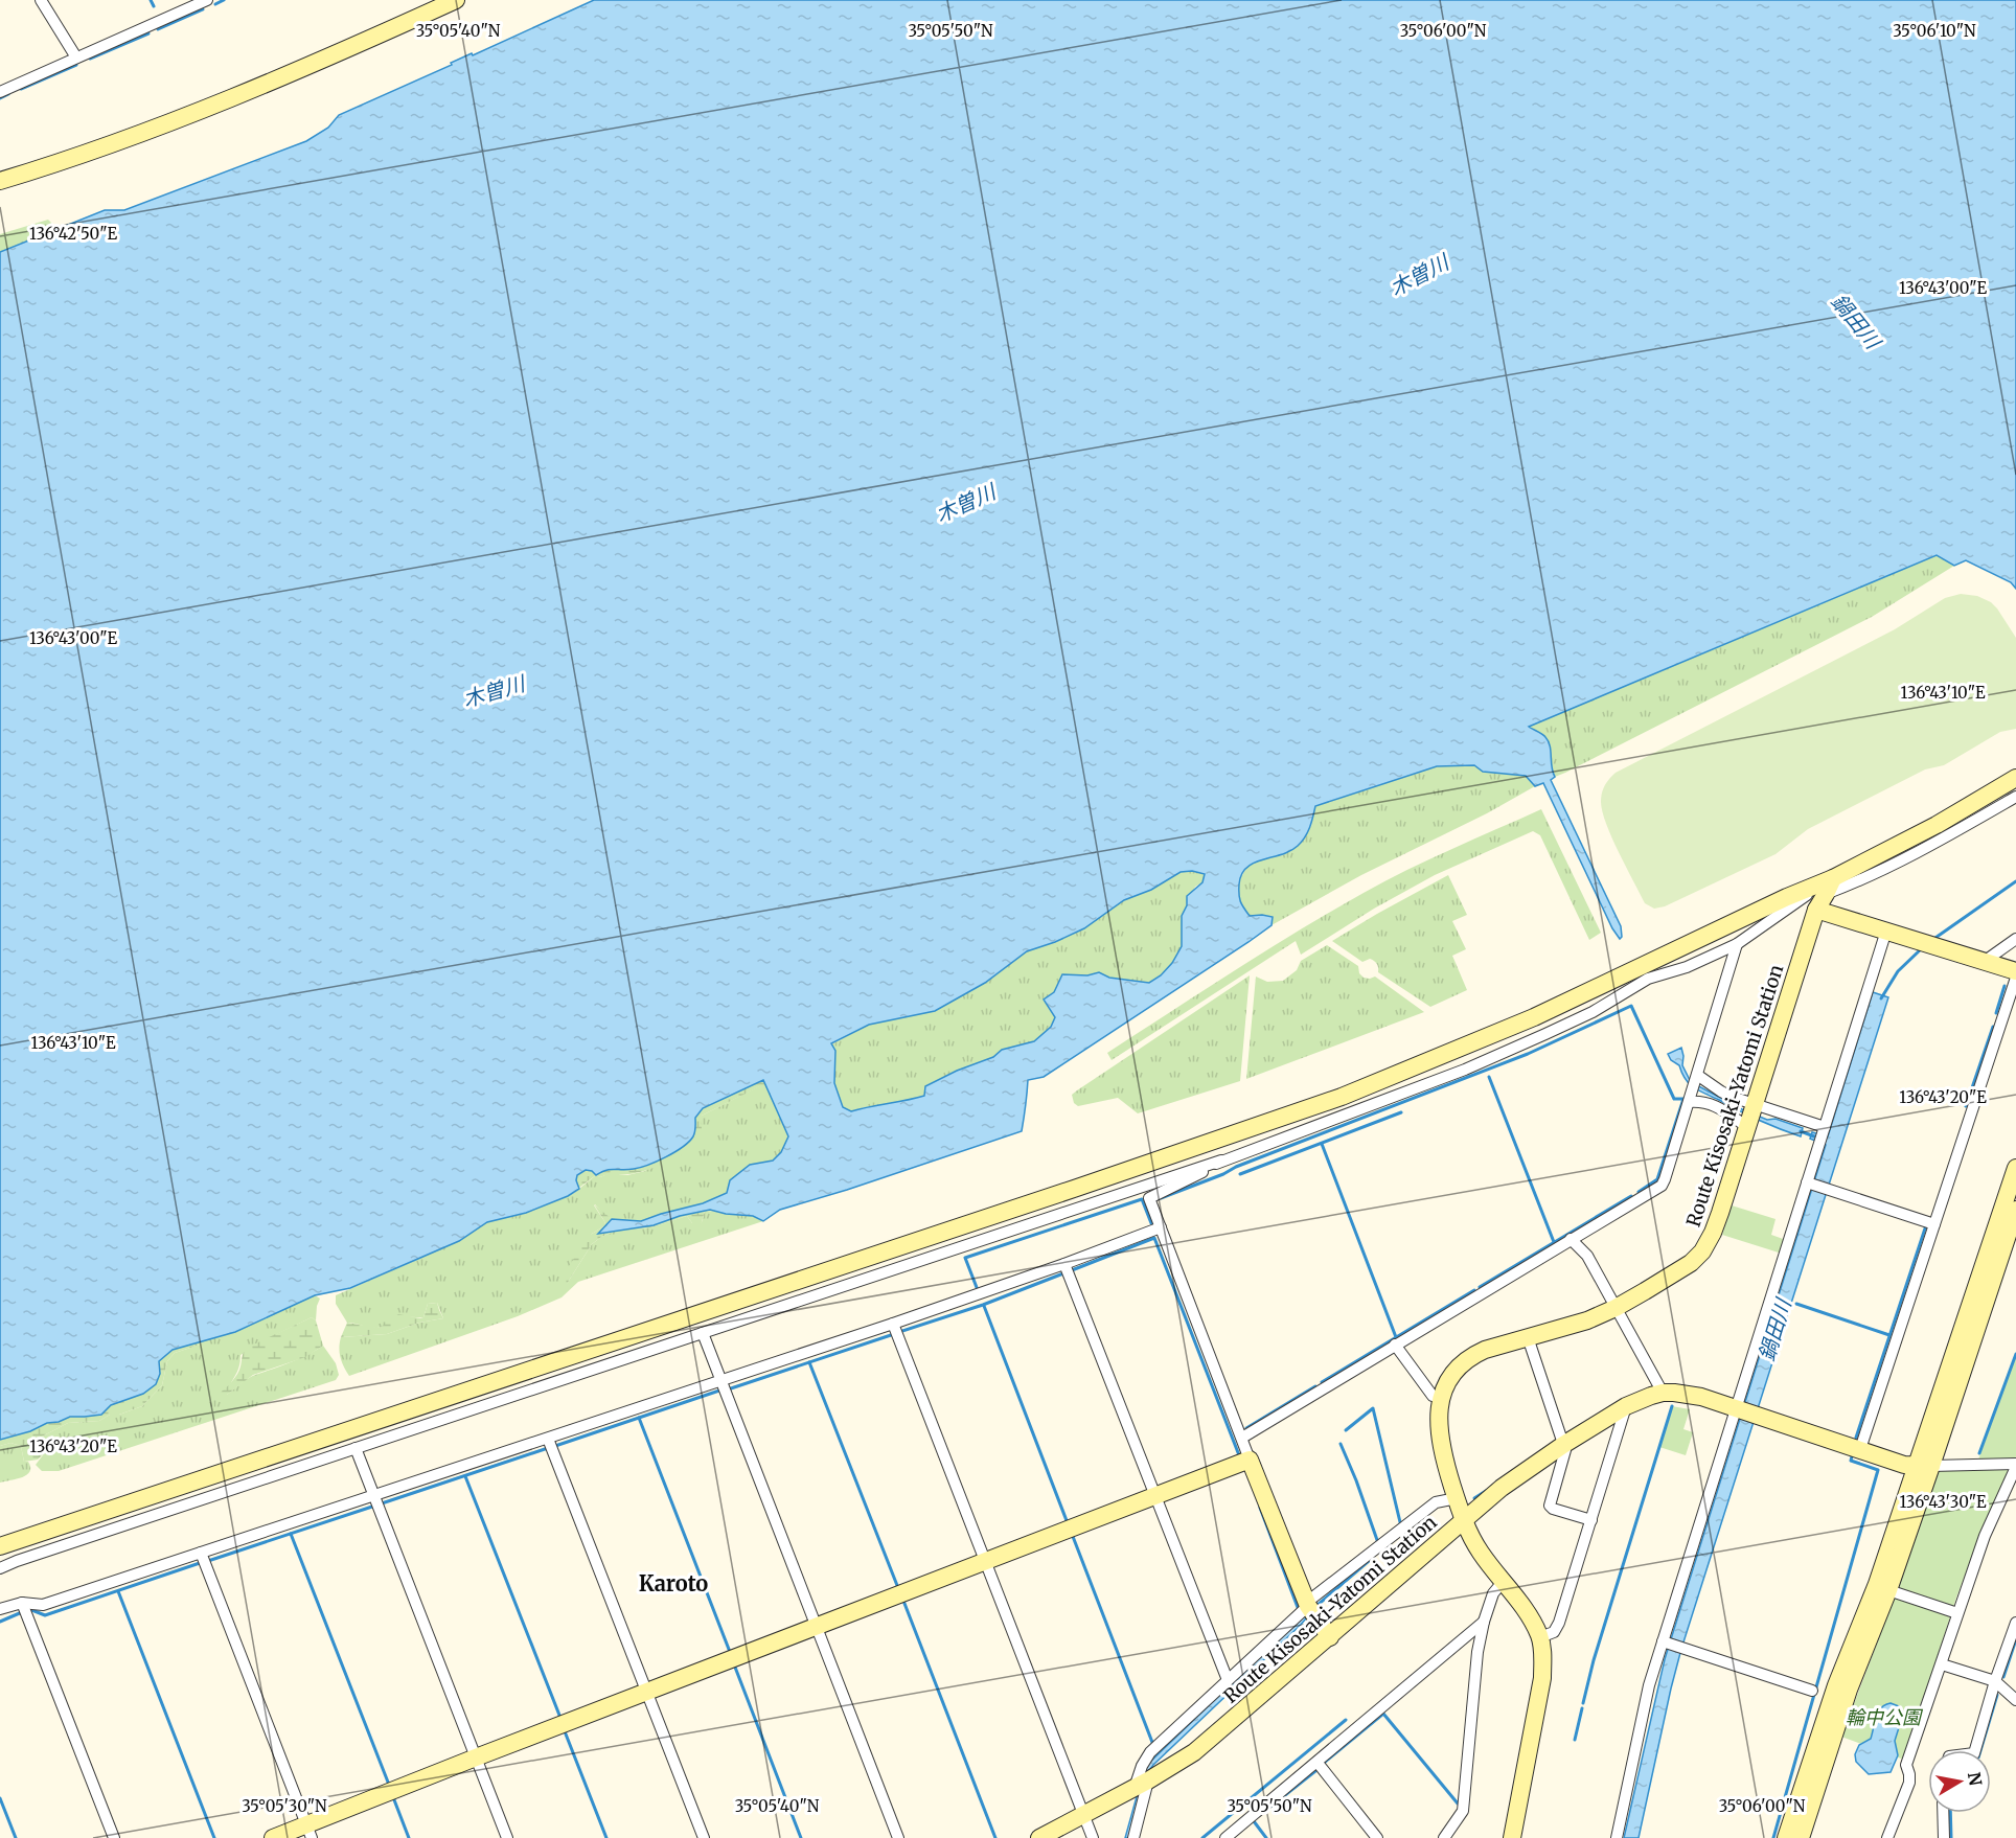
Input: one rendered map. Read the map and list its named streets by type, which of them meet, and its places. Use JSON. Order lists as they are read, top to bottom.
{
  "streets": {
    "street": ["Route Kisosaki-Yatomi Station"]
  },
  "districts": ["Karoto"],
  "water": ["木曽川", "鍋田川"],
  "parks": ["輪中公園"],
  "north": "right",
  "coordinates": [
    "35°06'10\"N",
    "35°05'40\"N",
    "35°05'50\"N",
    "35°06'00\"N",
    "136°42'50\"E",
    "136°43'00\"E",
    "136°43'10\"E",
    "136°43'20\"E",
    "136°43'30\"E",
    "35°05'30\"N"
  ]
}
